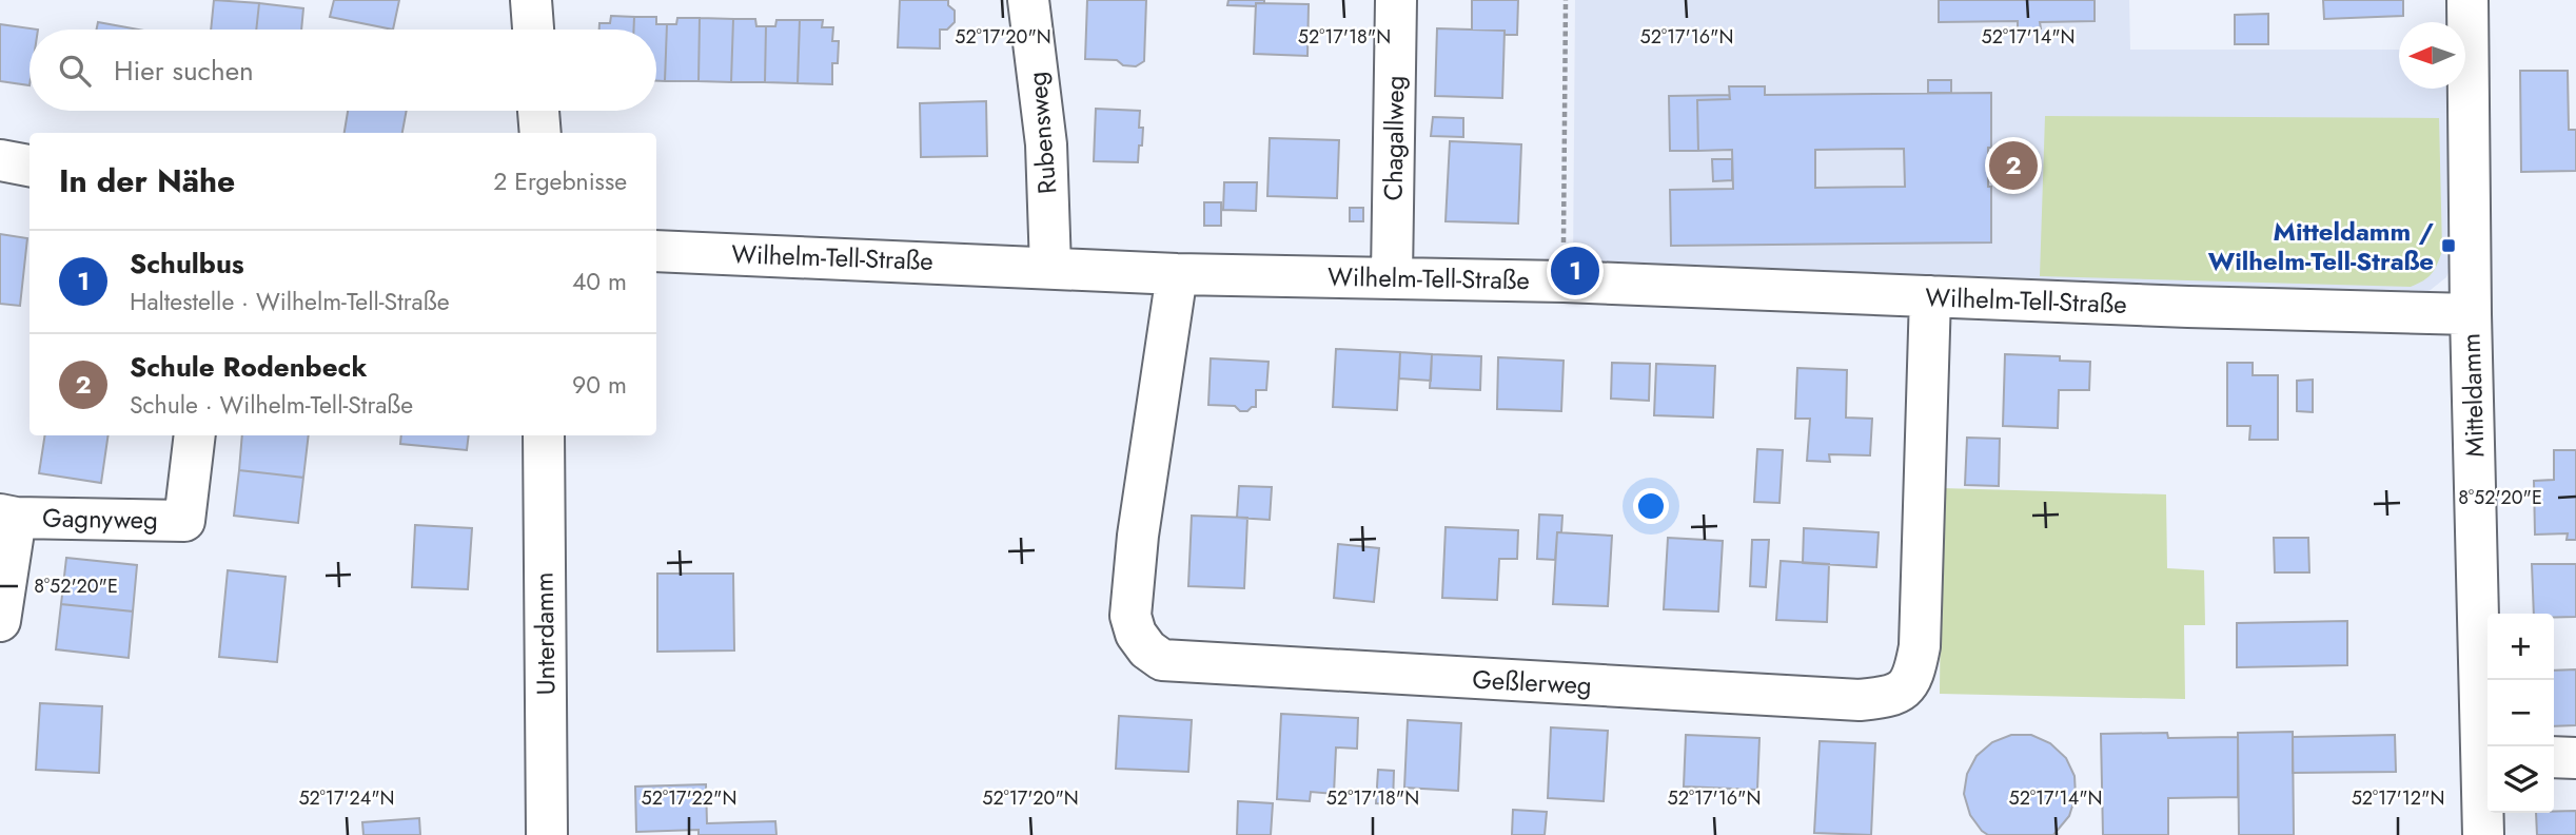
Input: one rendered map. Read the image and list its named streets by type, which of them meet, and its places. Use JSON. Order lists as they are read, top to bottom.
{
  "streets": {
    "street": [
      "Rubensweg",
      "Chagallweg",
      "Wilhelm-Tell-Straße",
      "Mitteldamm",
      "Gagnyweg",
      "Unterdamm",
      "Geßlerweg"
    ]
  },
  "crossings": [
    ["Rubensweg", "Wilhelm-Tell-Straße"],
    ["Chagallweg", "Wilhelm-Tell-Straße"],
    ["Wilhelm-Tell-Straße", "Mitteldamm"],
    ["Wilhelm-Tell-Straße", "Geßlerweg"]
  ],
  "places": {
    "transit": ["Mitteldamm / Wilhelm-Tell-Straße"]
  },
  "north": "left",
  "page": {
    "search": "Hier suchen",
    "heading": ["In der Nähe", "2 Ergebnisse"],
    "pins": ["2", "1"],
    "list": [
      {
        "mark": "1",
        "name": "Schulbus",
        "note": "Haltestelle · Wilhelm-Tell-Straße",
        "value": "40 m"
      },
      {
        "mark": "2",
        "name": "Schule Rodenbeck",
        "note": "Schule · Wilhelm-Tell-Straße",
        "value": "90 m"
      }
    ],
    "map_buttons": ["+", "−"]
  },
  "coordinates": [
    "52°17'20\"N",
    "52°17'18\"N",
    "52°17'16\"N",
    "52°17'14\"N",
    "8°52'20\"E",
    "52°17'24\"N",
    "52°17'22\"N",
    "52°17'12\"N"
  ]
}
